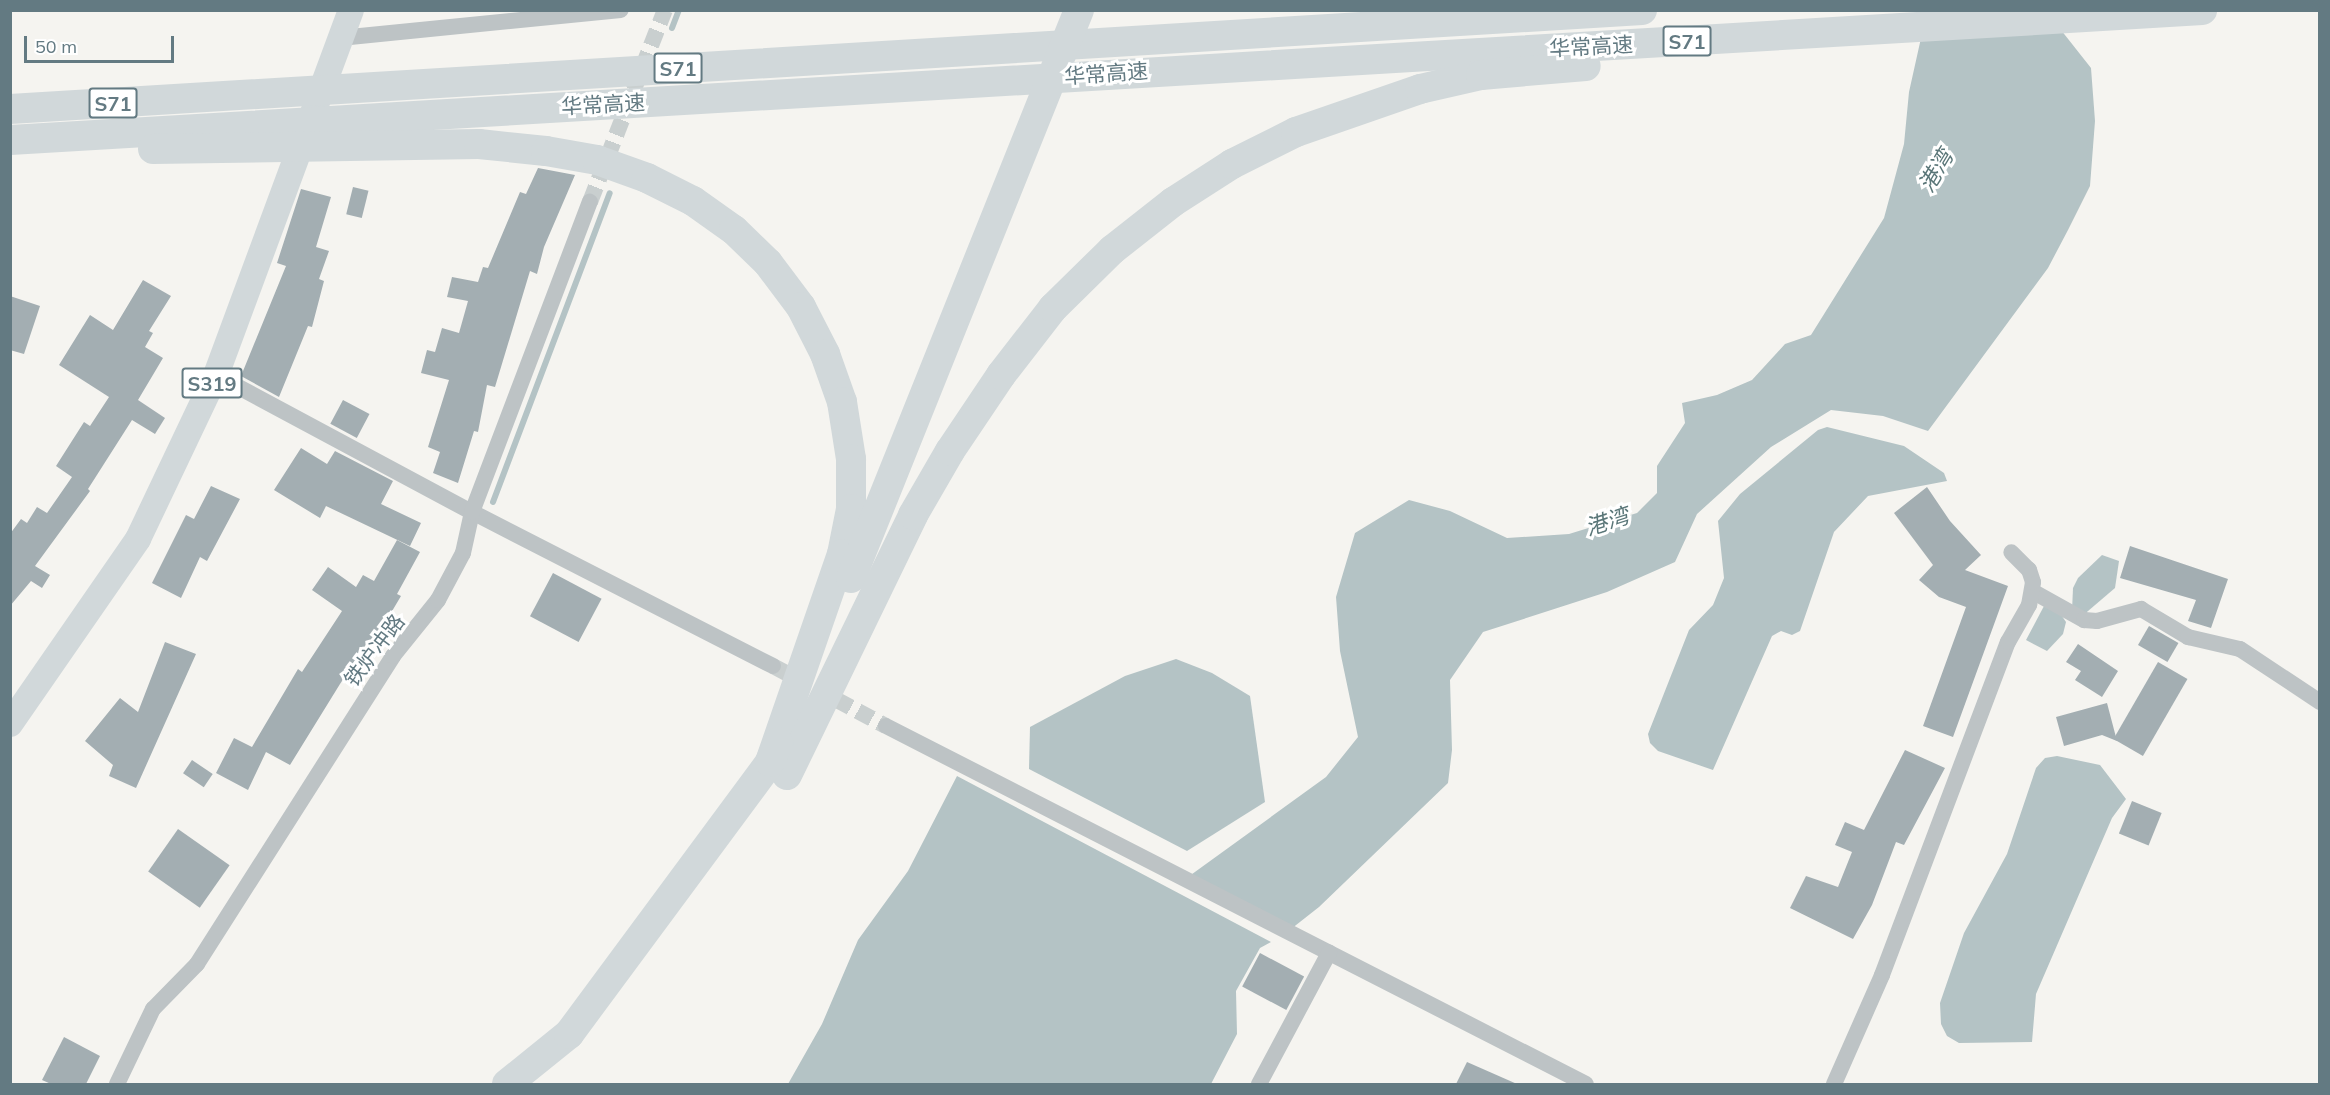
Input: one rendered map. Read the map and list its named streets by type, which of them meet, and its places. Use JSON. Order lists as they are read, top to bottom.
{
  "streets": {
    "highway": ["S71", "华常高速"],
    "main road": ["S319"],
    "street": ["铁炉冲路"]
  },
  "water": ["港湾"],
  "scale_bar": "50 m"
}
